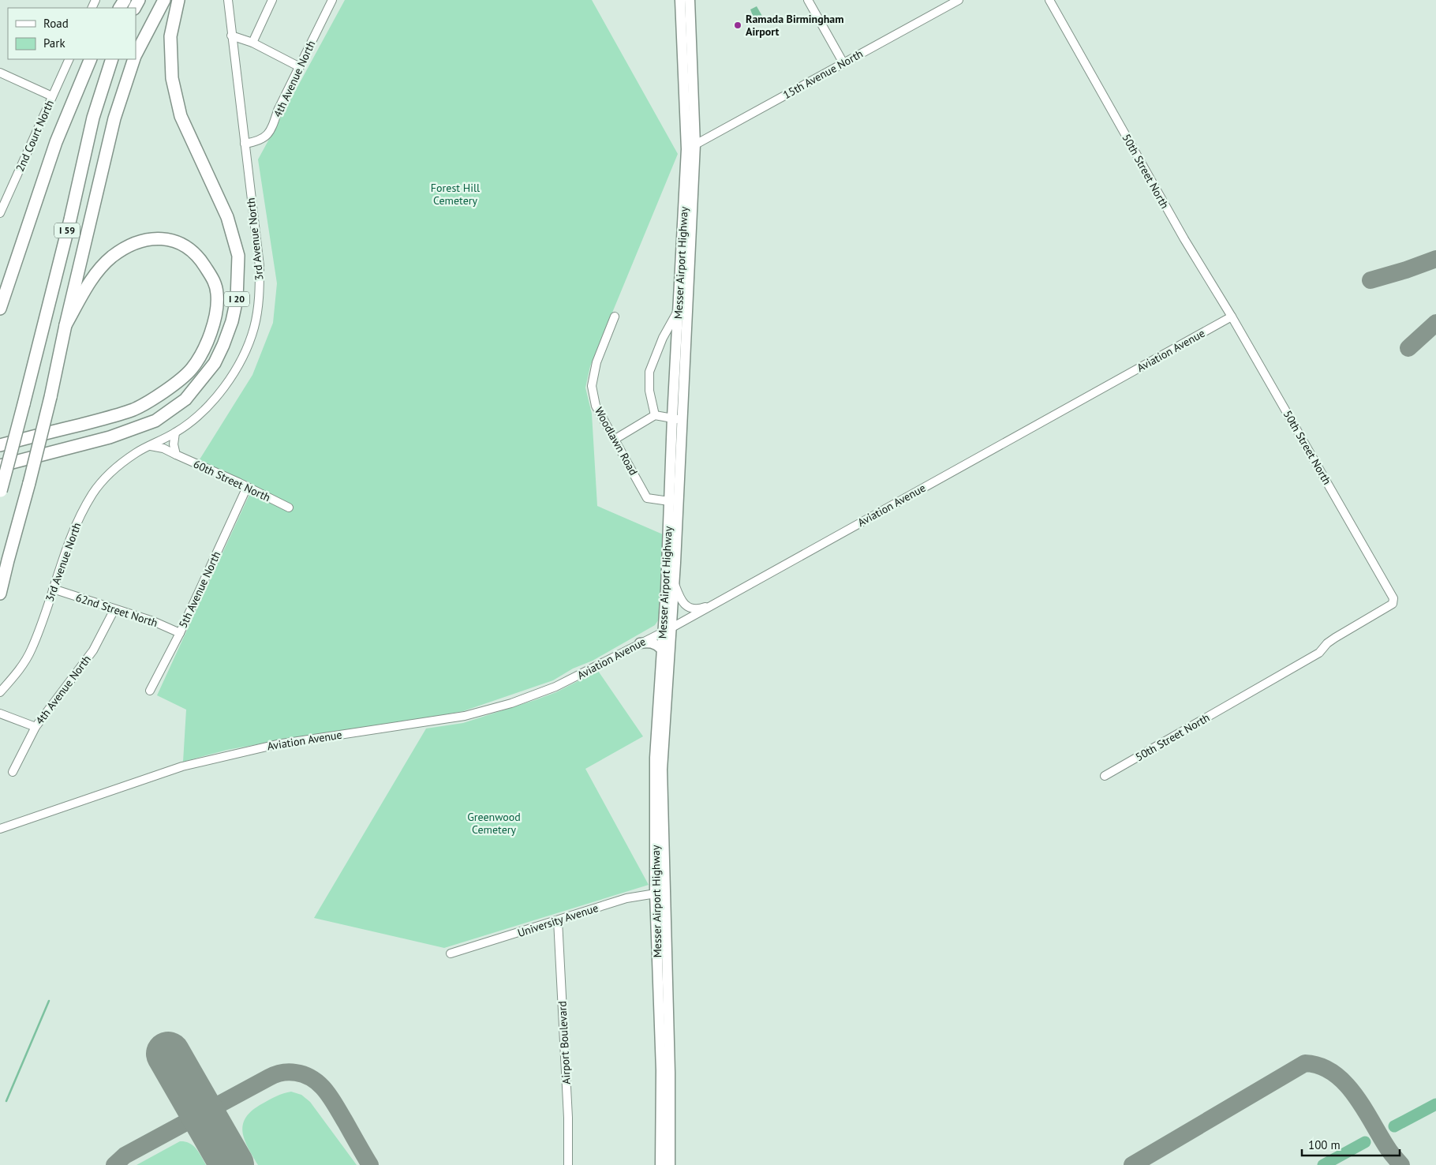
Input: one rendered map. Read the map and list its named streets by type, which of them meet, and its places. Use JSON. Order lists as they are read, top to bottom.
{
  "streets": {
    "highway": ["I 59", "I 20"],
    "main road": ["Messer Airport Highway"],
    "street": [
      "15th Avenue North",
      "4th Avenue North",
      "2nd Court North",
      "50th Street North",
      "3rd Avenue North",
      "Aviation Avenue",
      "Woodlawn Road",
      "60th Street North",
      "5th Avenue North",
      "62nd Street North",
      "University Avenue",
      "Airport Boulevard"
    ]
  },
  "crossings": [
    ["15th Avenue North", "Messer Airport Highway"],
    ["4th Avenue North", "3rd Avenue North"],
    ["4th Avenue North", "62nd Street North"],
    ["50th Street North", "Aviation Avenue"],
    ["3rd Avenue North", "60th Street North"],
    ["3rd Avenue North", "62nd Street North"],
    ["Messer Airport Highway", "Aviation Avenue"],
    ["Messer Airport Highway", "Woodlawn Road"],
    ["Messer Airport Highway", "University Avenue"],
    ["60th Street North", "5th Avenue North"],
    ["5th Avenue North", "62nd Street North"],
    ["University Avenue", "Airport Boulevard"]
  ],
  "parks": ["Forest Hill Cemetery", "Greenwood Cemetery"],
  "places": ["Ramada Birmingham Airport"],
  "legend": ["Road", "Park"],
  "scale_bar": "100 m"
}
